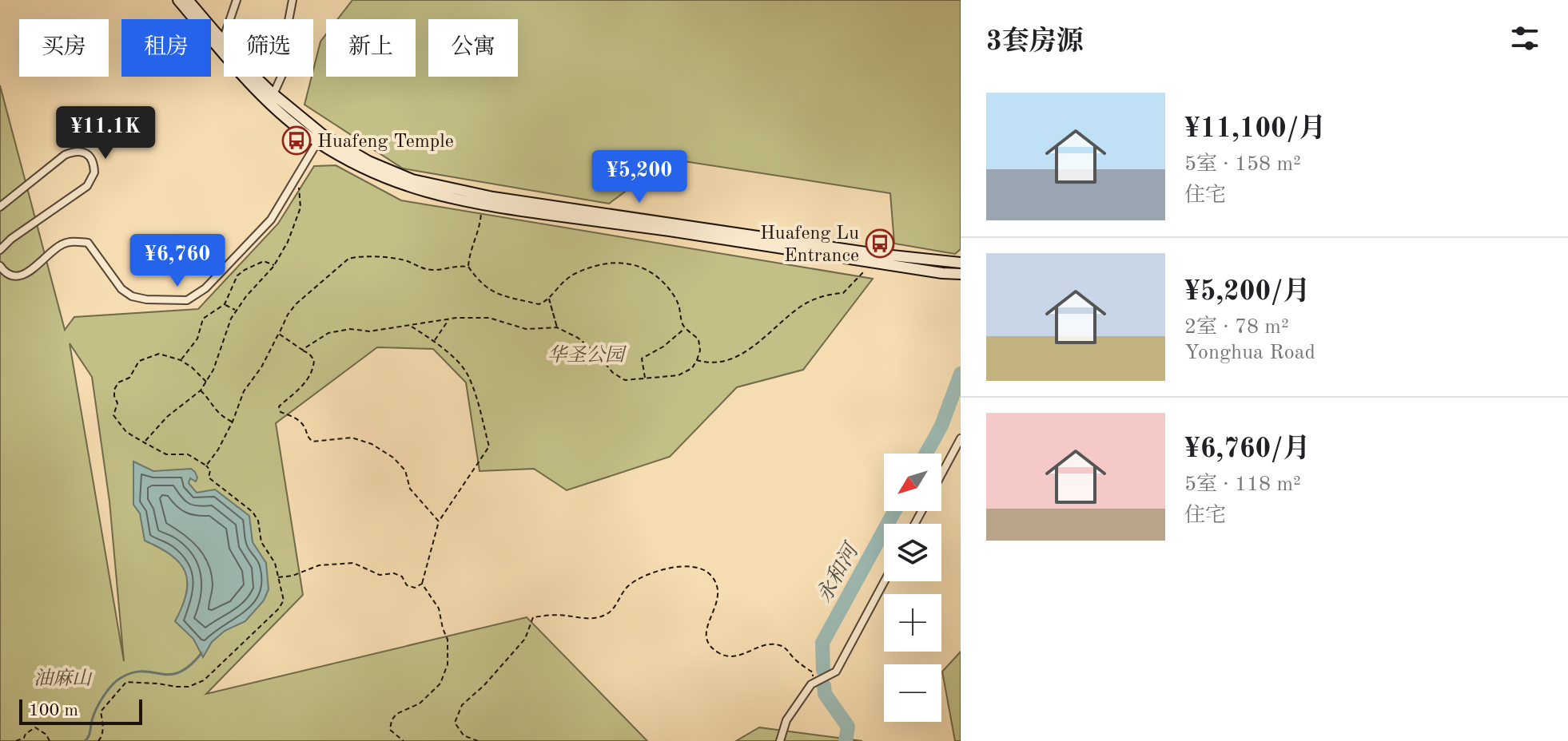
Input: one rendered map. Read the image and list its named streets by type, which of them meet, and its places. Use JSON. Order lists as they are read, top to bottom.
{
  "water": ["永和河"],
  "parks": ["华圣公园", "油麻山"],
  "places": {
    "bus stop": ["Huafeng Temple", "Huafeng Lu Entrance"]
  },
  "scale_bar": "100 m",
  "north": "bottom left",
  "page": {
    "heading": "3套房源",
    "chip": [
      "买房",
      "租房",
      "筛选",
      "新上",
      "公寓"
    ],
    "list": [
      {
        "name": "¥11,100/月",
        "note": "5室 · 158 m² · 住宅"
      },
      {
        "name": "¥5,200/月",
        "note": "2室 · 78 m² · Yonghua Road"
      },
      {
        "name": "¥6,760/月",
        "note": "5室 · 118 m² · 住宅"
      }
    ],
    "price": ["¥11.1K", "¥5,200", "¥6,760"],
    "map_buttons": ["+", "−"],
    "scale": "100 m"
  }
}
